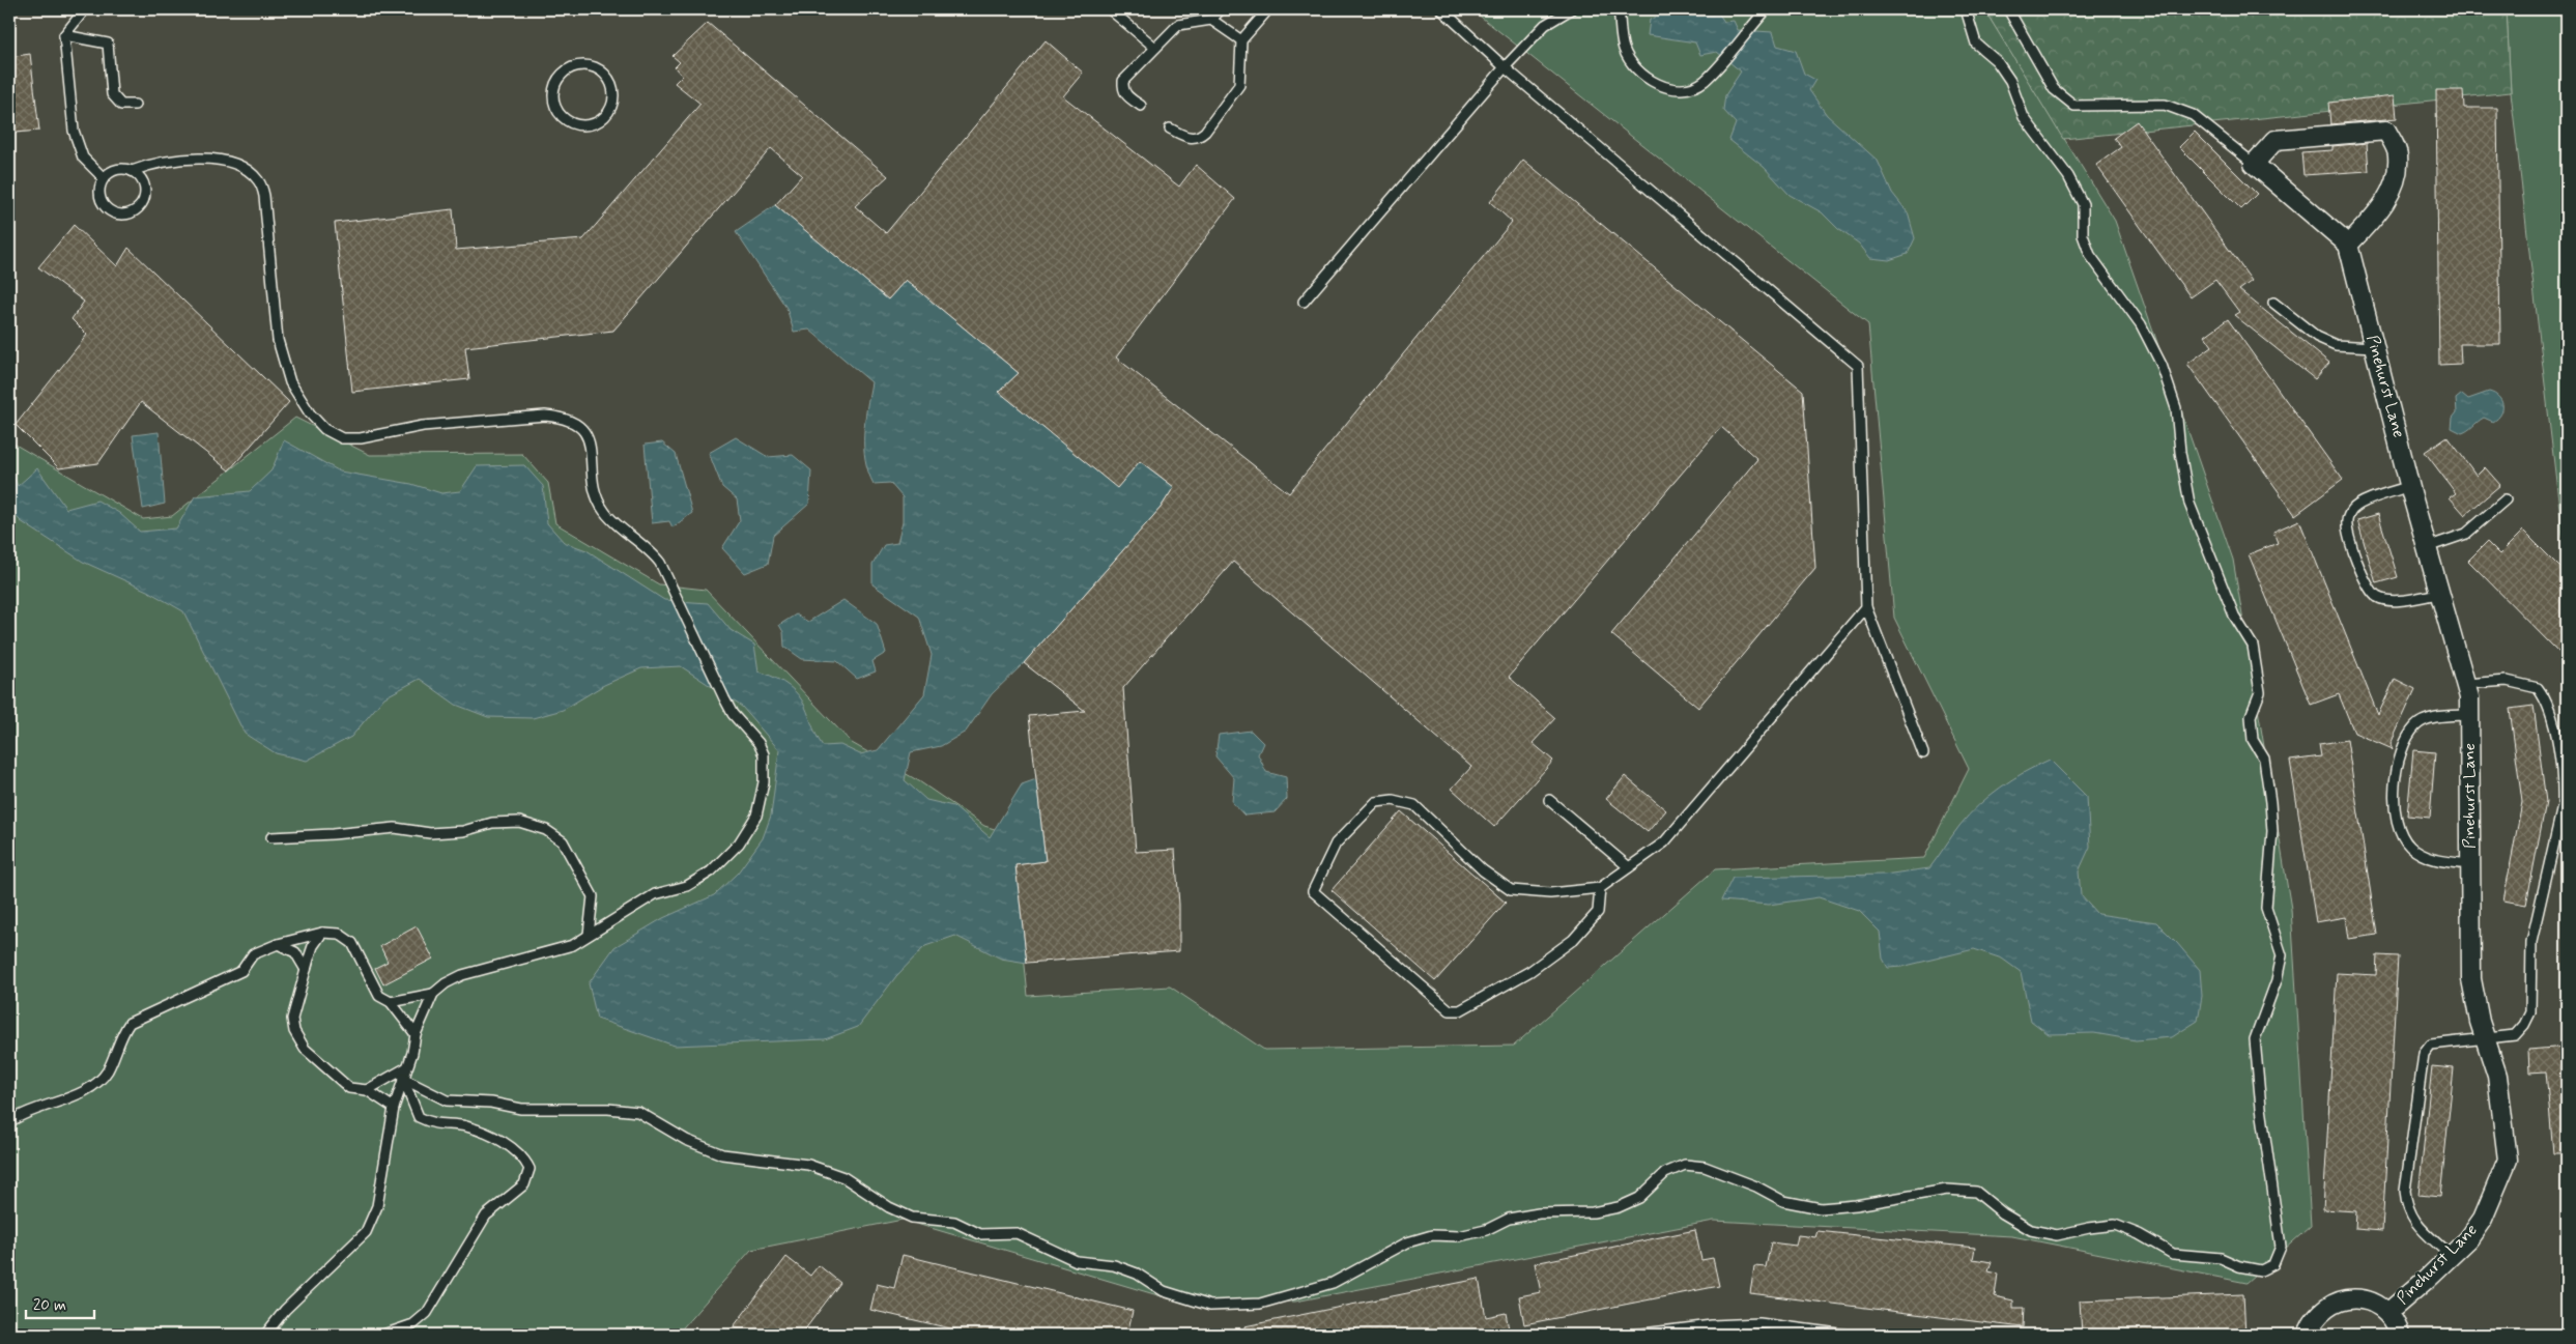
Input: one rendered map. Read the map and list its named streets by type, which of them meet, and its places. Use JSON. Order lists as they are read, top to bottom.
{
  "streets": {
    "street": ["Pinehurst Lane"]
  },
  "scale_bar": "20 m"
}
